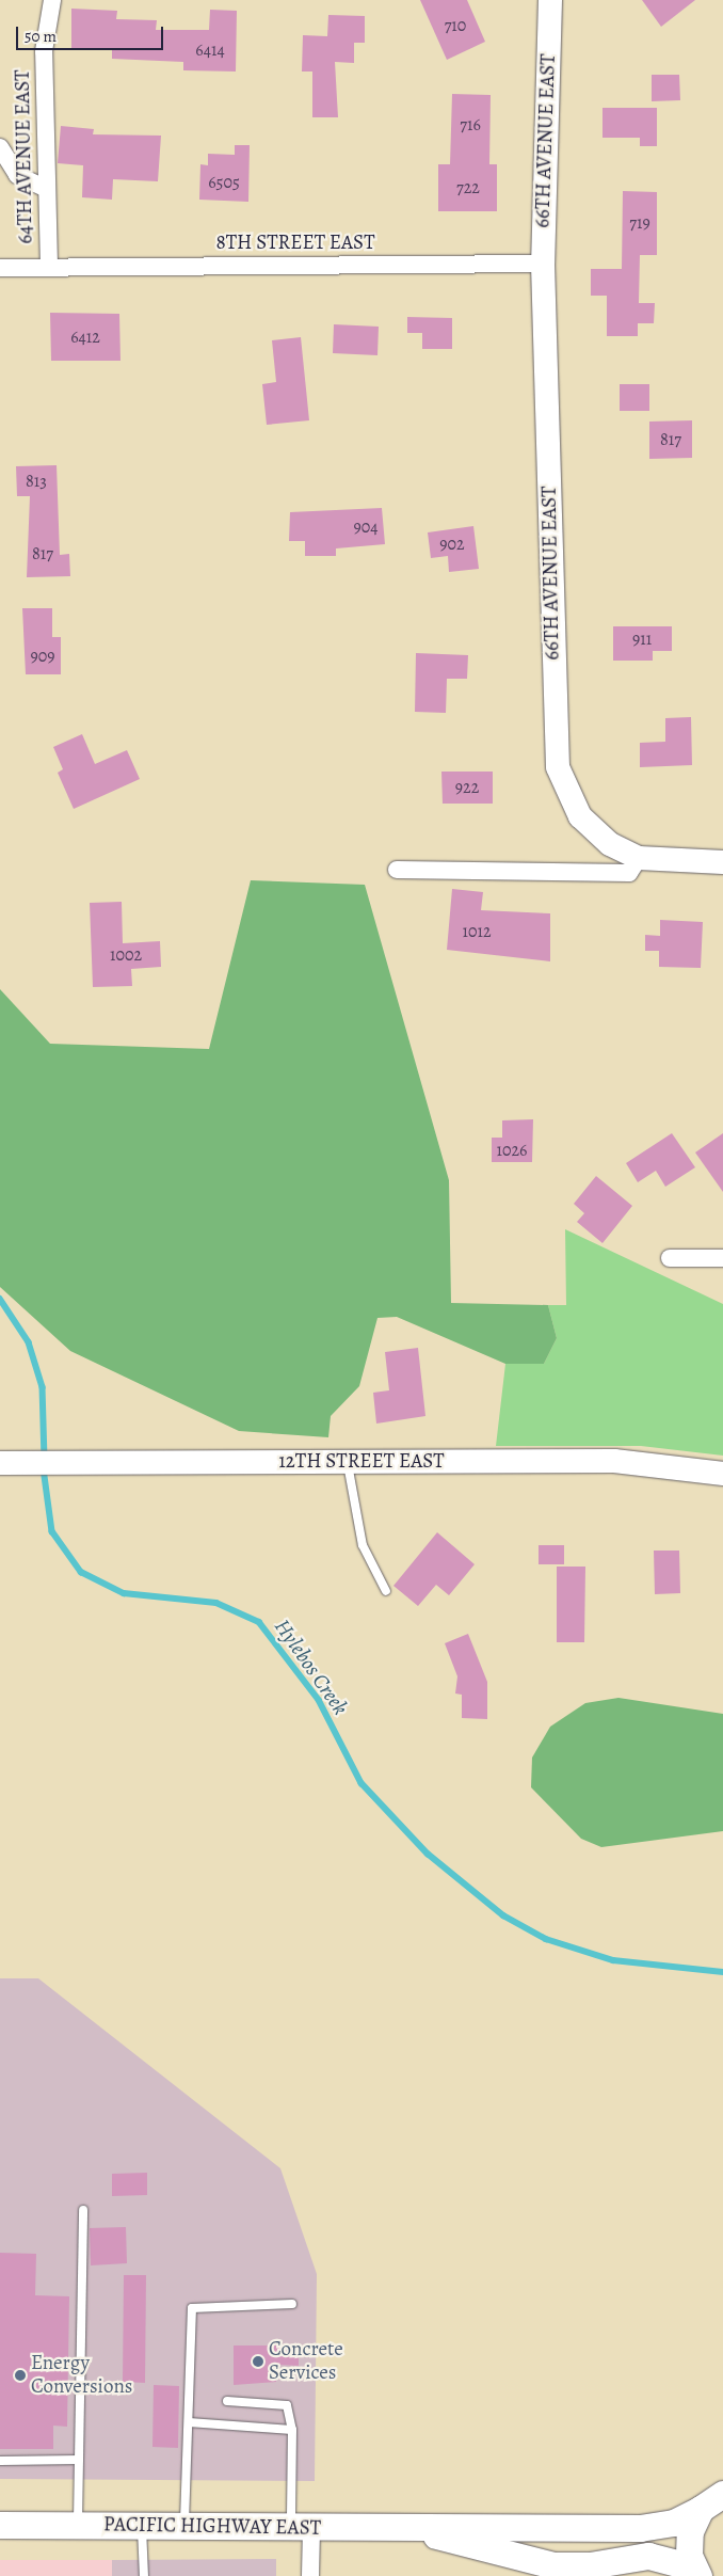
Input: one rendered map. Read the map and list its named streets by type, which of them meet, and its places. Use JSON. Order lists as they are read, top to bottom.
{
  "streets": {
    "main road": ["PACIFIC HIGHWAY EAST"],
    "street": [
      "66TH AVENUE EAST",
      "64TH AVENUE EAST",
      "8TH STREET EAST",
      "12TH STREET EAST"
    ]
  },
  "crossings": [
    ["66TH AVENUE EAST", "8TH STREET EAST"],
    ["64TH AVENUE EAST", "8TH STREET EAST"]
  ],
  "water": ["Hylebos Creek"],
  "places": ["Concrete Services", "Energy Conversions"],
  "house_numbers": [
    "710",
    "6414",
    "716",
    "6505",
    "722",
    "719",
    "6412",
    "817",
    "813",
    "904",
    "902",
    "817",
    "911",
    "909",
    "922",
    "1012",
    "1002",
    "1026"
  ],
  "scale_bar": "50 m"
}
